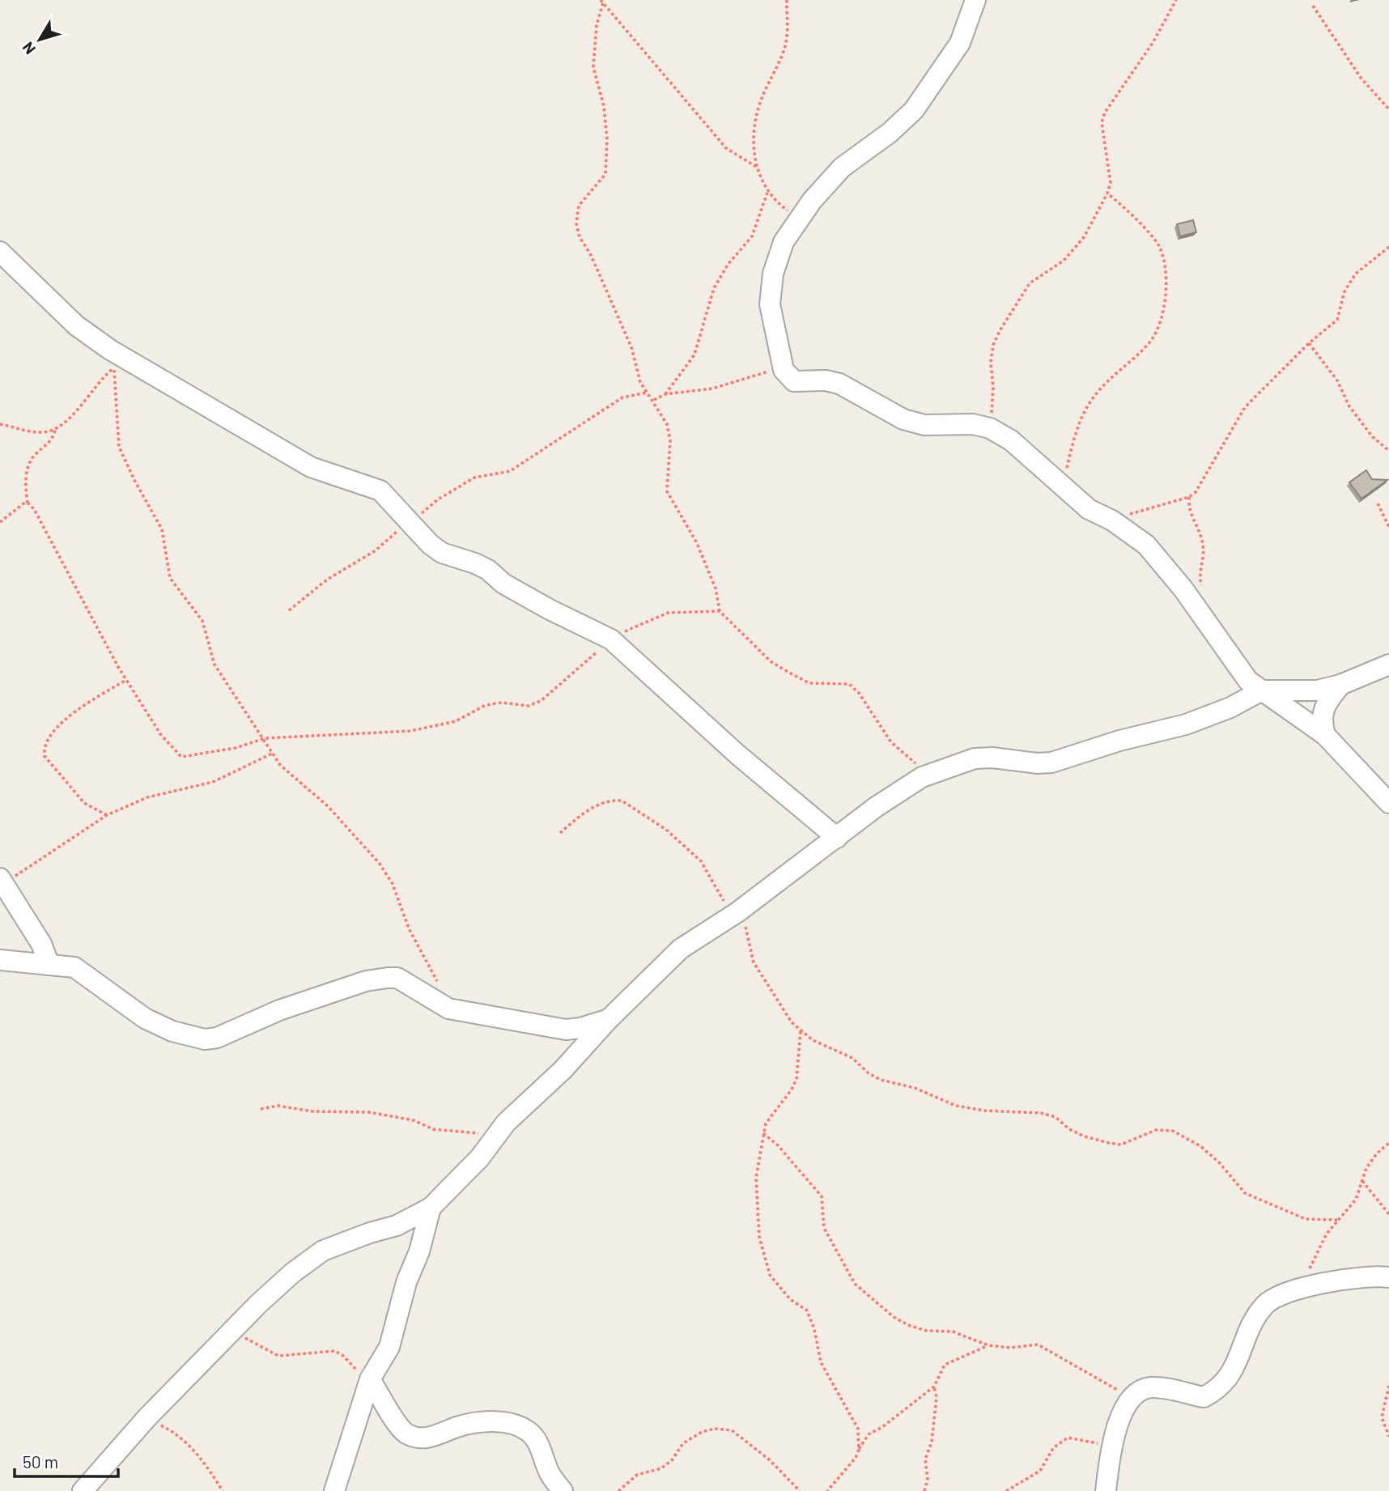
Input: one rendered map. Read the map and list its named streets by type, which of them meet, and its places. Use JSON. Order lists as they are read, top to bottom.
{
  "scale_bar": "50 m",
  "north": "bottom left"
}
